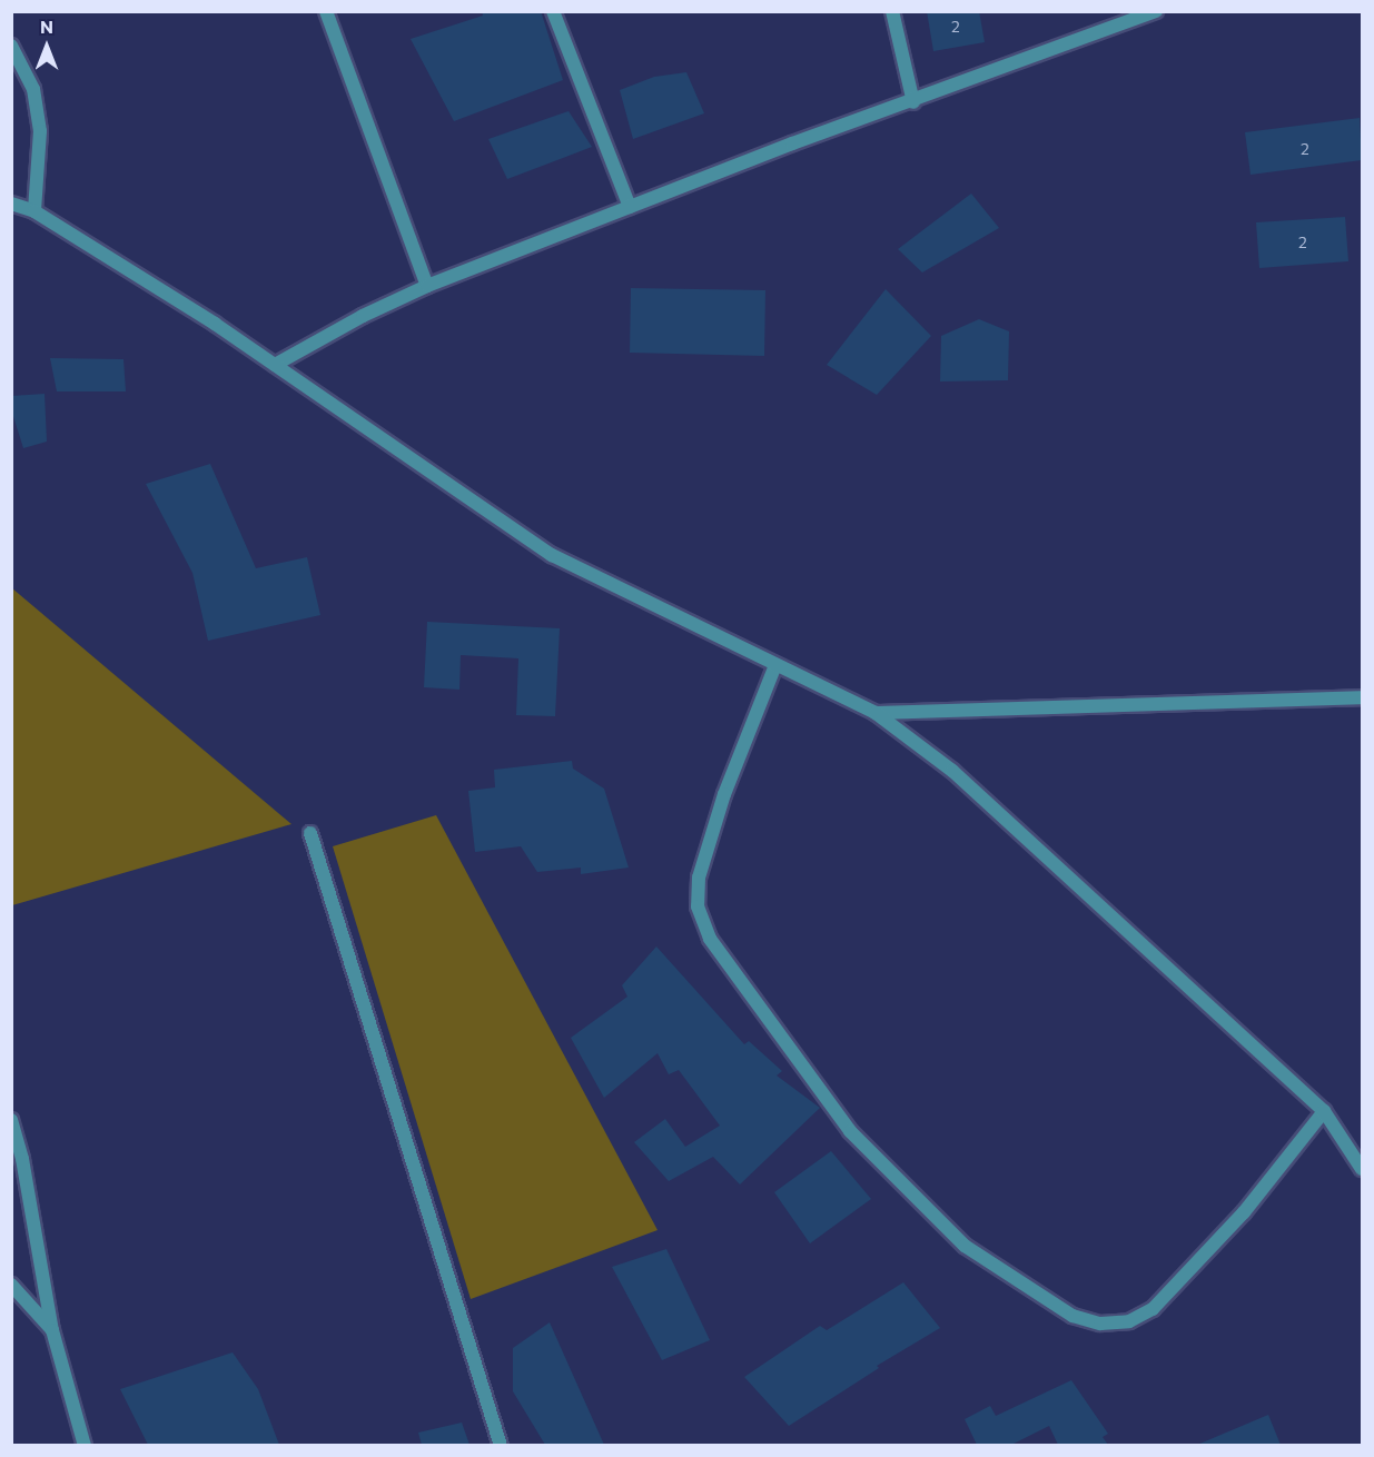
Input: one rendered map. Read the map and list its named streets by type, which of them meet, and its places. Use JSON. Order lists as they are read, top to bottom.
{
  "house_numbers": ["2", "2", "2"],
  "north": "top"
}
